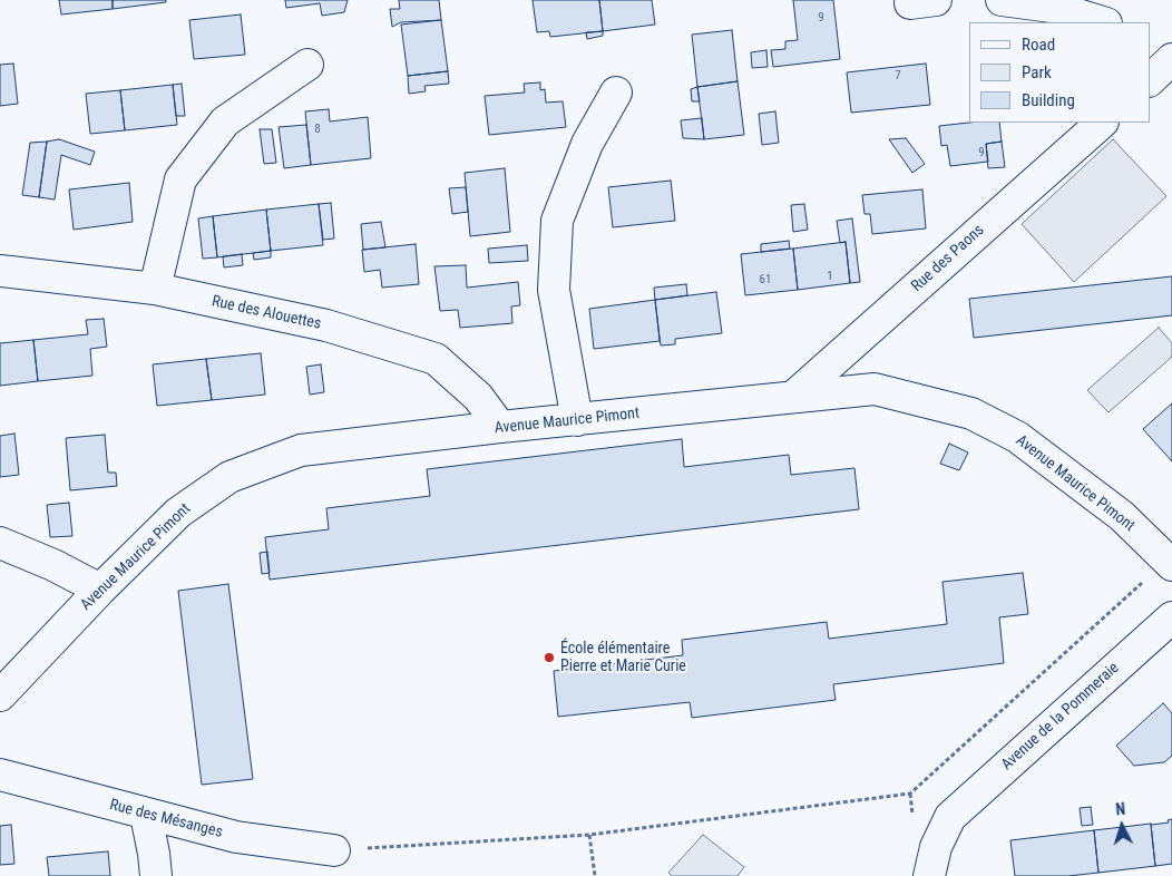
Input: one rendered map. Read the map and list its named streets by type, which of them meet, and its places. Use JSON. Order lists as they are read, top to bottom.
{
  "streets": {
    "street": [
      "Rue des Paons",
      "Rue des Alouettes",
      "Avenue Maurice Pimont",
      "Avenue de la Pommeraie",
      "Rue des Mésanges"
    ]
  },
  "crossings": [
    ["Rue des Paons", "Avenue Maurice Pimont"],
    ["Rue des Alouettes", "Avenue Maurice Pimont"]
  ],
  "places": ["École élémentaire Pierre et Marie Curie"],
  "house_numbers": [
    "9",
    "7",
    "8",
    "9",
    "1",
    "61"
  ],
  "legend": ["Road", "Park", "Building"],
  "north": "top"
}
